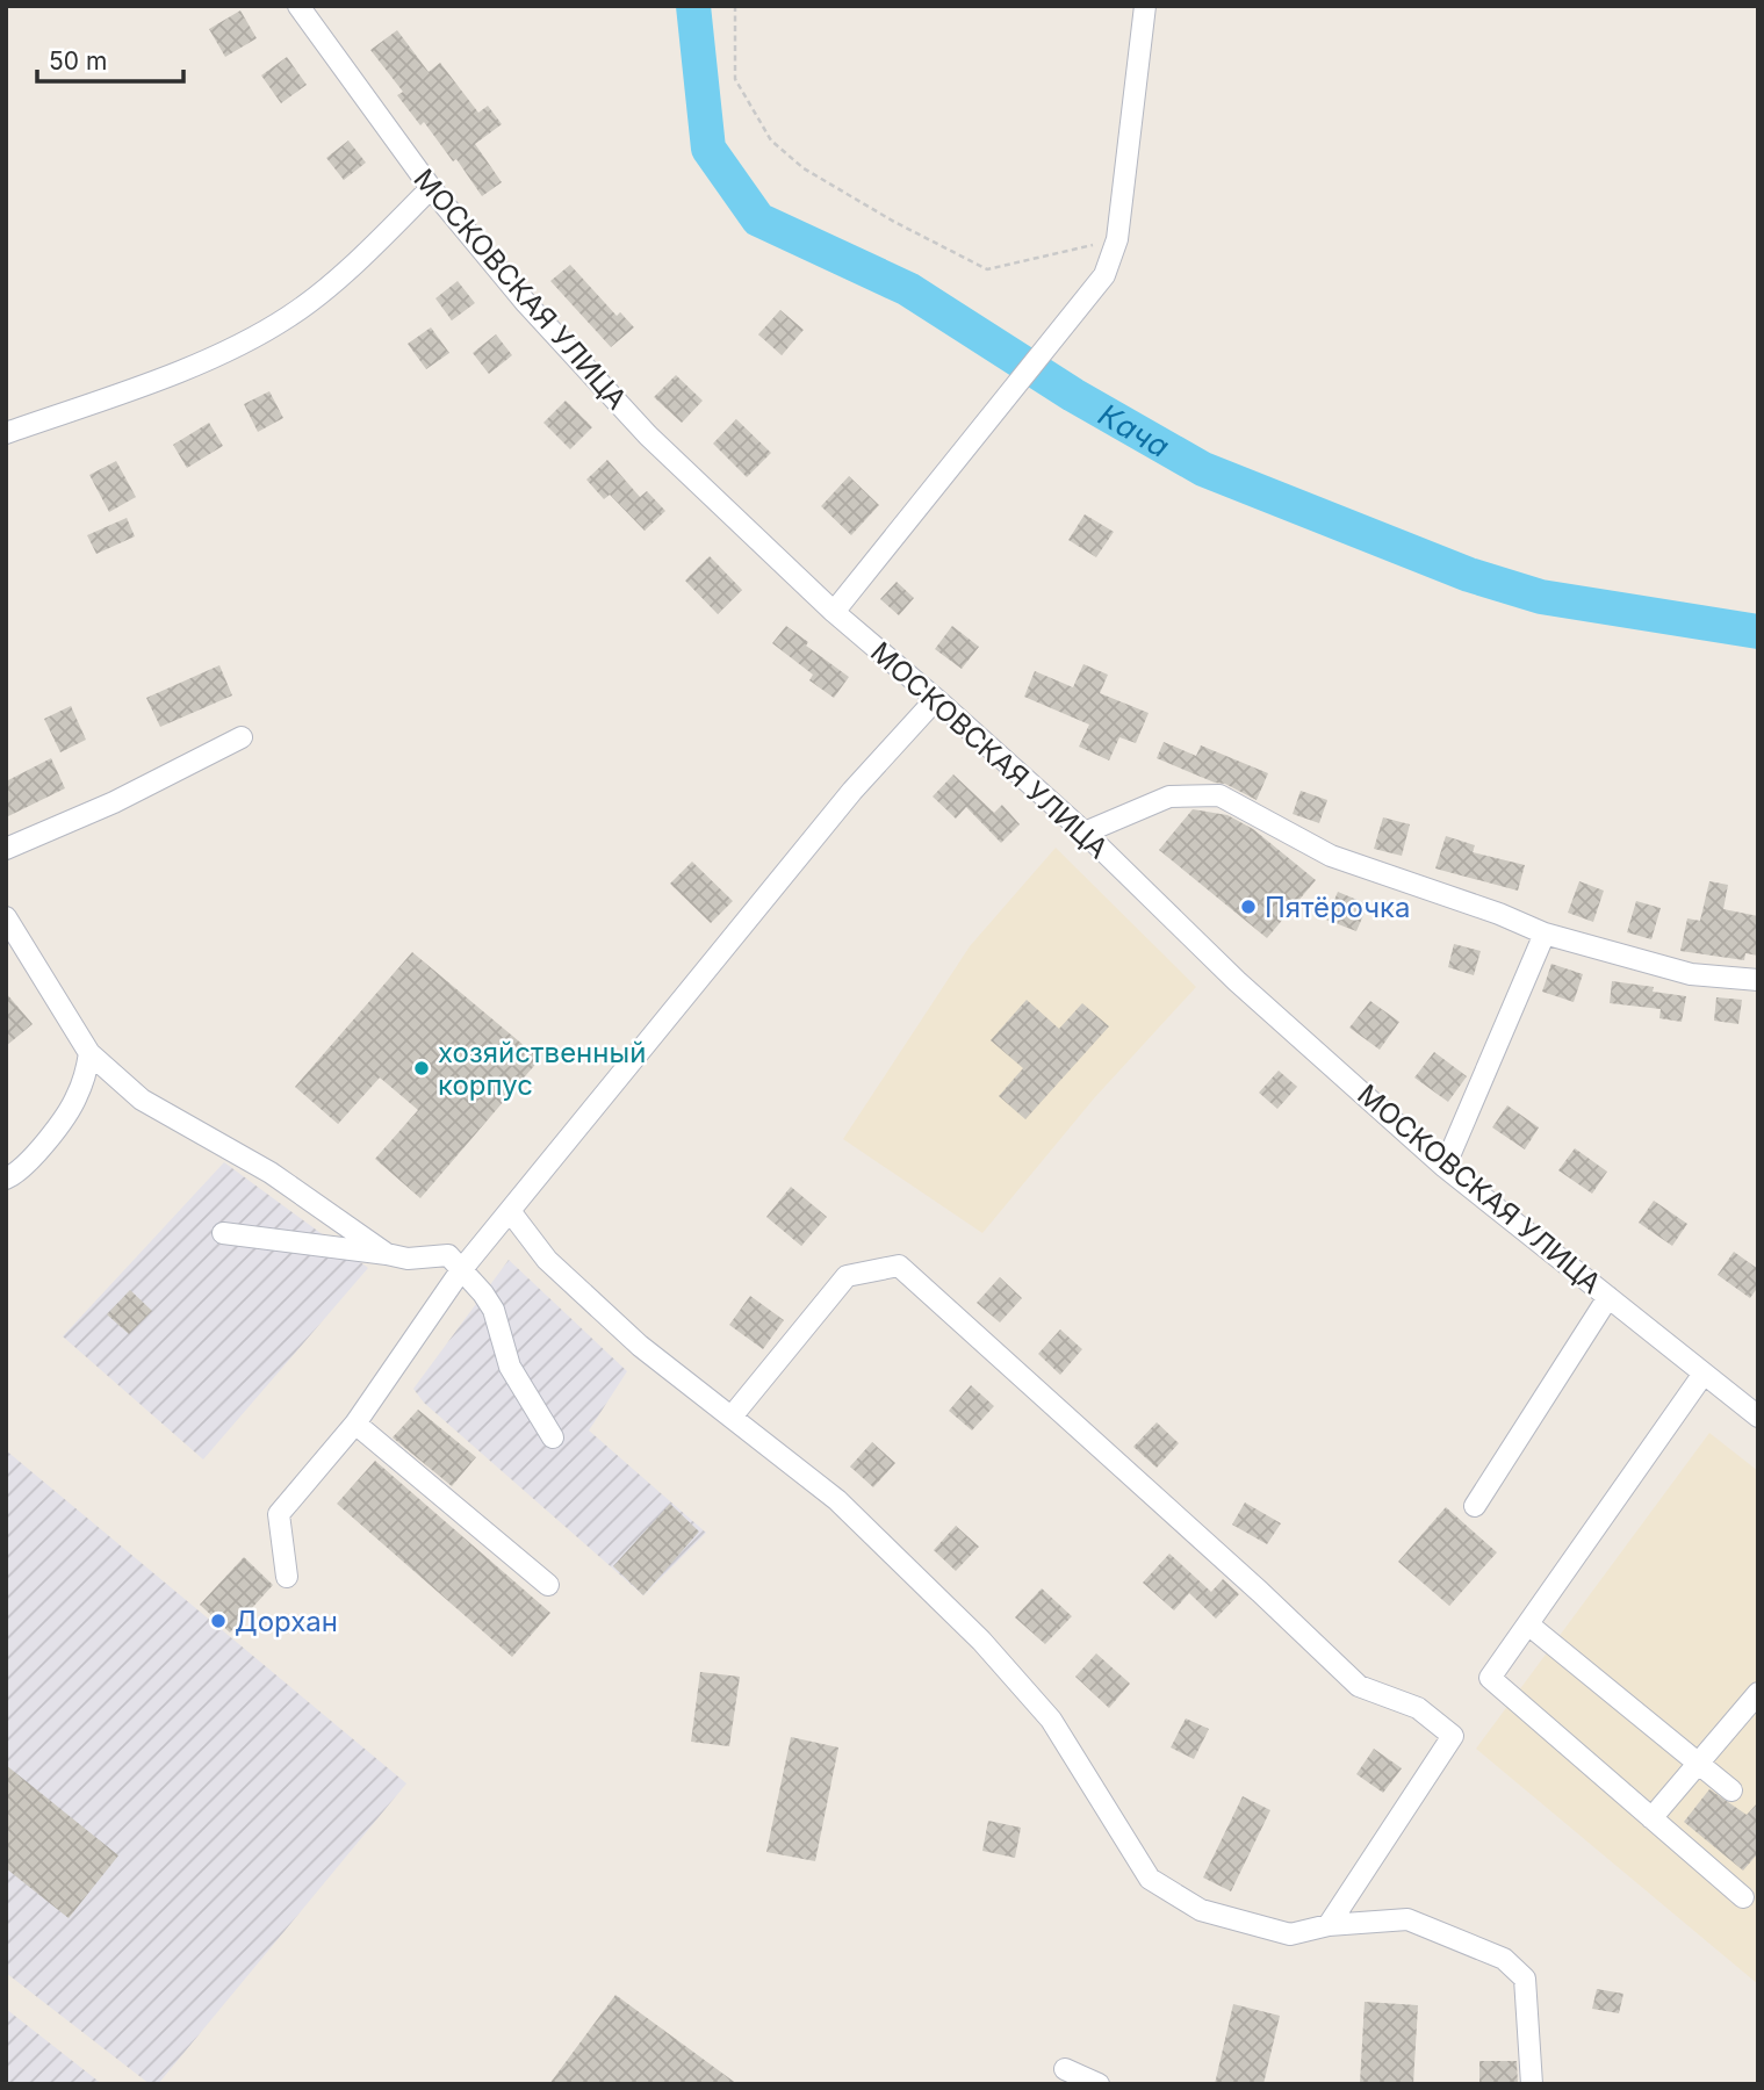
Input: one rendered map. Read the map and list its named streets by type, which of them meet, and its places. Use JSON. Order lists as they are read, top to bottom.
{
  "streets": {
    "street": ["МОСКОВСКАЯ УЛИЦА"]
  },
  "water": ["Кача"],
  "places": ["Пятёрочка", "хозяйственный корпус", "Дорхан"],
  "scale_bar": "50 m"
}
